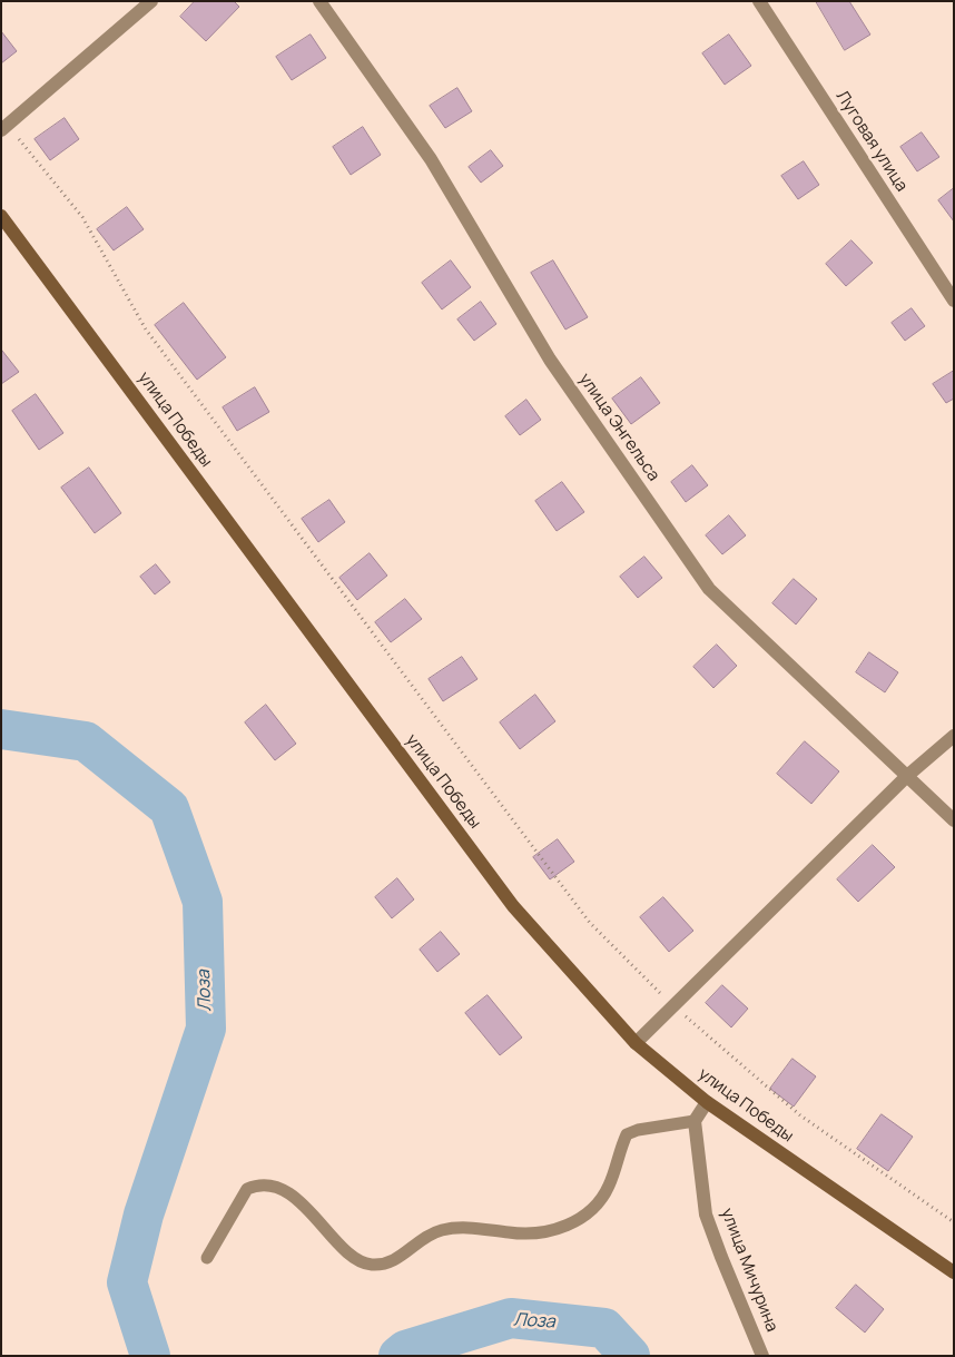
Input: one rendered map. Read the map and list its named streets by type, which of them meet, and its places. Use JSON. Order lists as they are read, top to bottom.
{
  "streets": {
    "main road": ["улица Победы"],
    "street": ["Луговая улица", "улица Энгельса", "улица Мичурина"]
  },
  "water": ["Лоза"]
}
